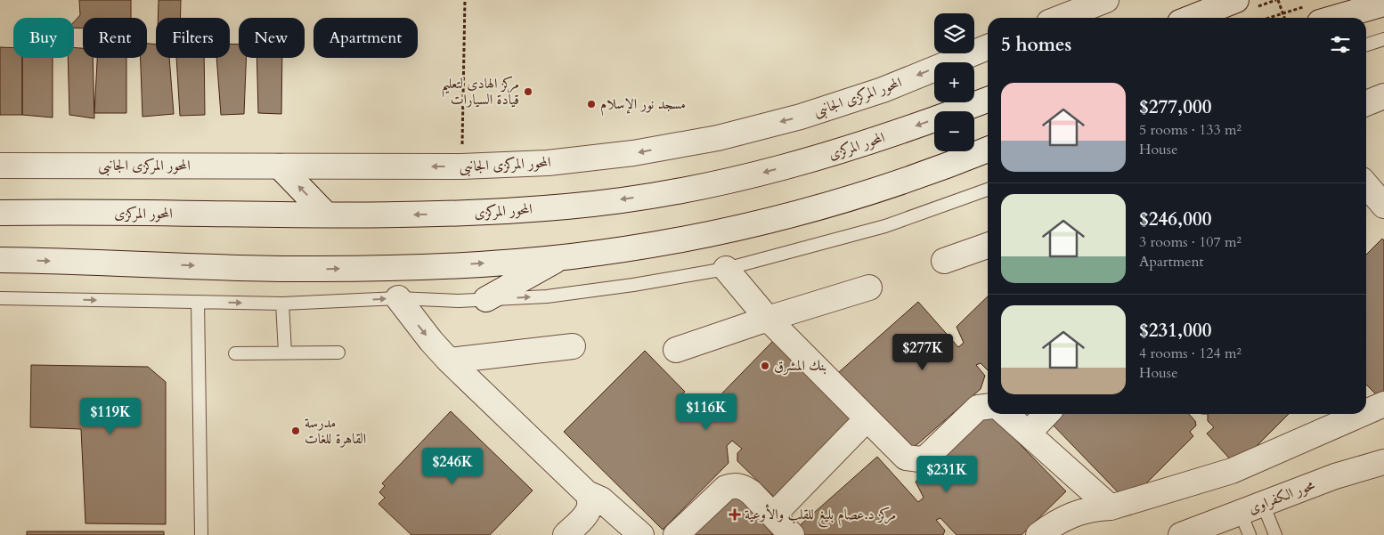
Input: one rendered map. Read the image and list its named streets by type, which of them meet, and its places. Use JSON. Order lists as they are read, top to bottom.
{
  "streets": {
    "street": ["المحور المركزى الجانبى", "المحور المركزى", "محور الكفراوى"]
  },
  "places": {
    "other": [
      "مركز الهادى لتعليم قيادة السيارات",
      "مسجد نور الإسلام",
      "بنك المشرق",
      "مدرسة القاهرة للغات"
    ],
    "health": ["مركز د.عصام بليغ للقلب والأوعية"]
  },
  "page": {
    "map_buttons": ["+", "−"],
    "chip": [
      "Buy",
      "Rent",
      "Filters",
      "New",
      "Apartment"
    ],
    "heading": "5 homes",
    "list": [
      {
        "name": "$277,000",
        "note": "5 rooms · 133 m² · House"
      },
      {
        "name": "$246,000",
        "note": "3 rooms · 107 m² · Apartment"
      },
      {
        "name": "$231,000",
        "note": "4 rooms · 124 m² · House"
      }
    ],
    "price": [
      "$277K",
      "$116K",
      "$119K",
      "$246K",
      "$231K"
    ]
  }
}
